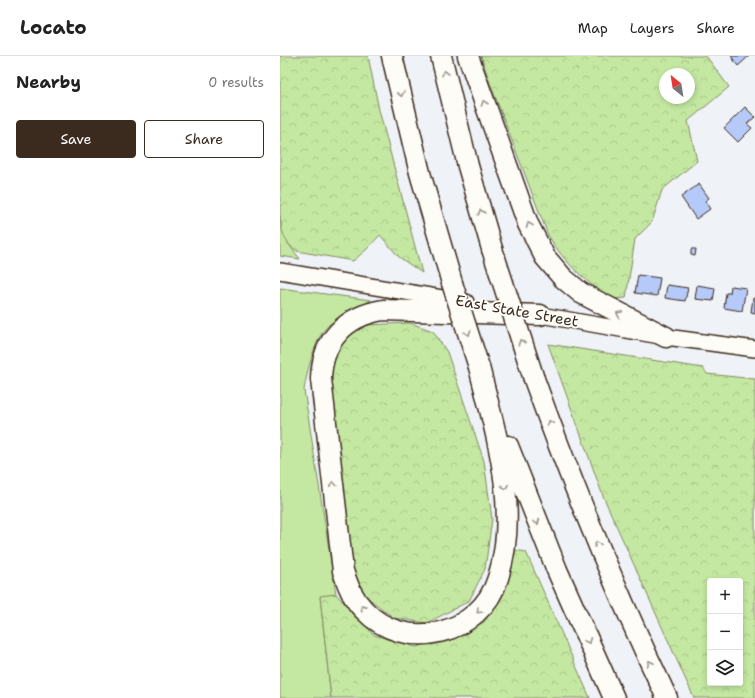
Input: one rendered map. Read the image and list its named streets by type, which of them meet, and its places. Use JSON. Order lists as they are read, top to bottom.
{
  "streets": {
    "street": ["East State Street"]
  },
  "north": "top left",
  "page": {
    "header": "Locato",
    "nav": ["Map", "Layers", "Share"],
    "heading": ["Nearby", "0 results"],
    "buttons": ["Save", "Share"],
    "map_buttons": ["+", "−"]
  }
}
